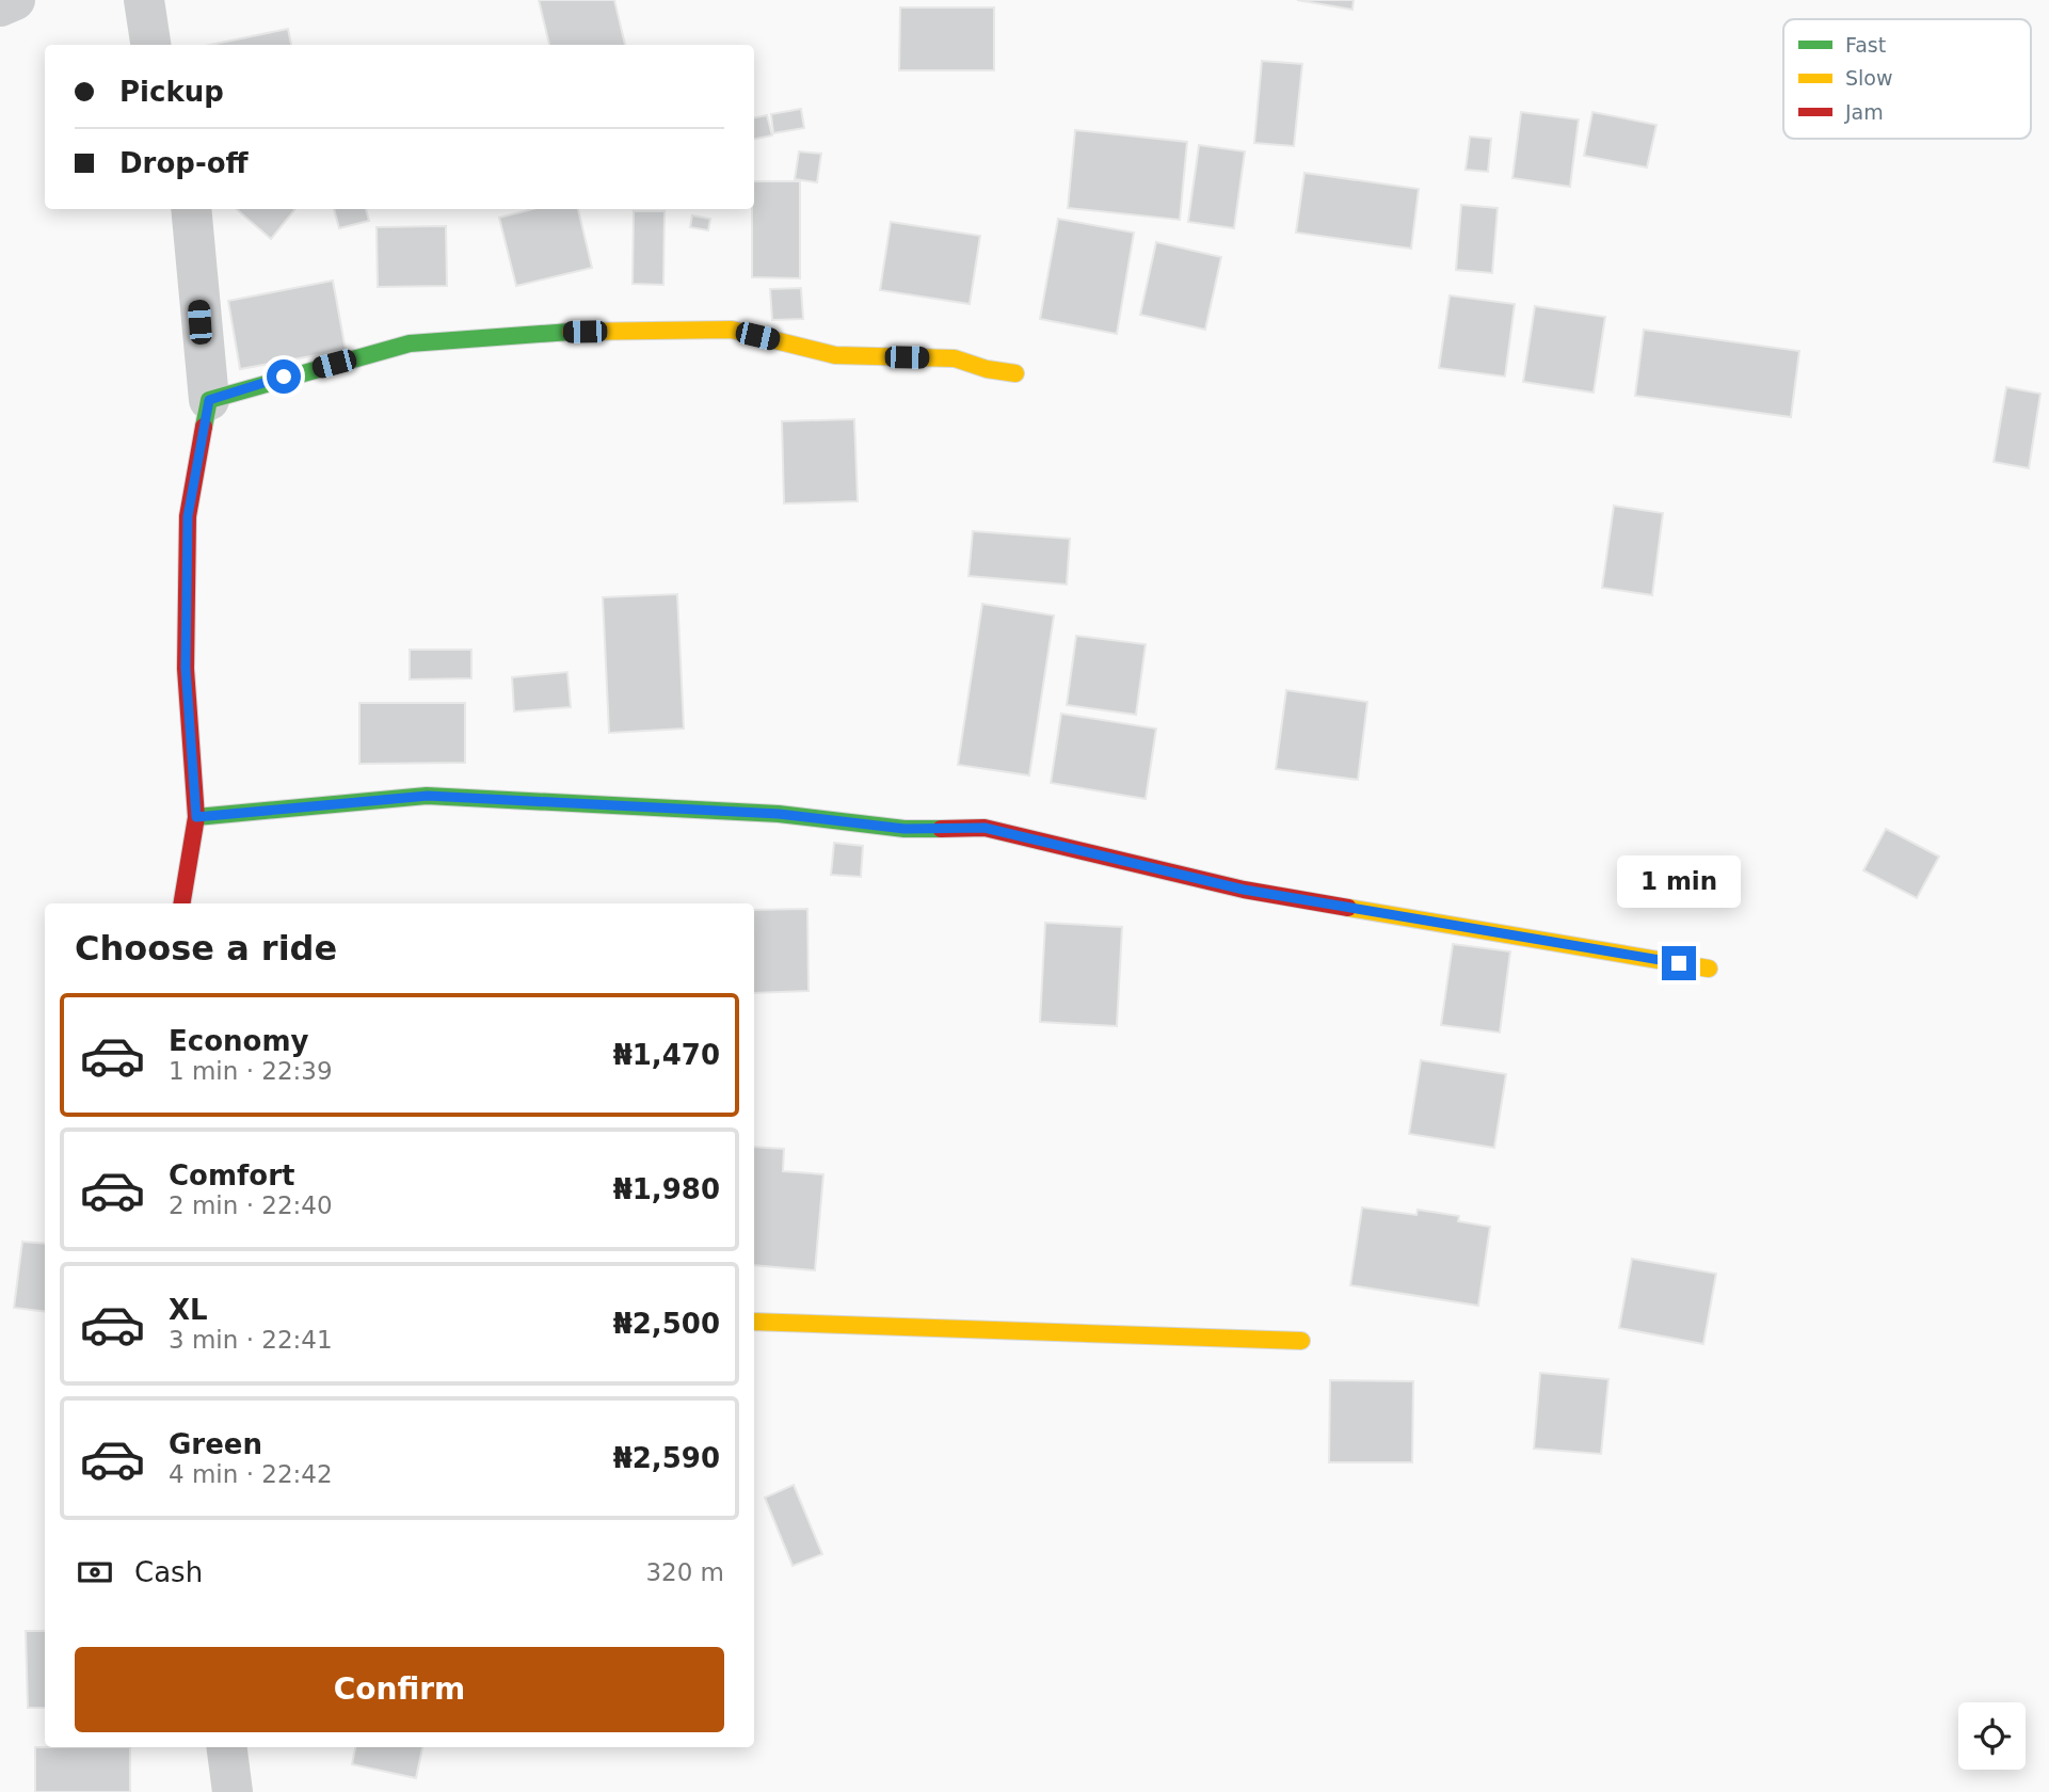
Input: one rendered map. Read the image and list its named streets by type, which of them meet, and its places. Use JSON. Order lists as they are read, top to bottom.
{
  "legend": ["Fast", "Slow", "Jam"],
  "page": {
    "banner": ["Pickup", "Drop-off"],
    "bubble": "1 min",
    "heading": "Choose a ride",
    "list": [
      {
        "name": "Economy",
        "note": "1 min · 22:39",
        "value": "₦1,470"
      },
      {
        "name": "Comfort",
        "note": "2 min · 22:40",
        "value": "₦1,980"
      },
      {
        "name": "XL",
        "note": "3 min · 22:41",
        "value": "₦2,500"
      },
      {
        "name": "Green",
        "note": "4 min · 22:42",
        "value": "₦2,590"
      }
    ],
    "pay": ["Cash", "320 m"],
    "buttons": "Confirm"
  }
}
